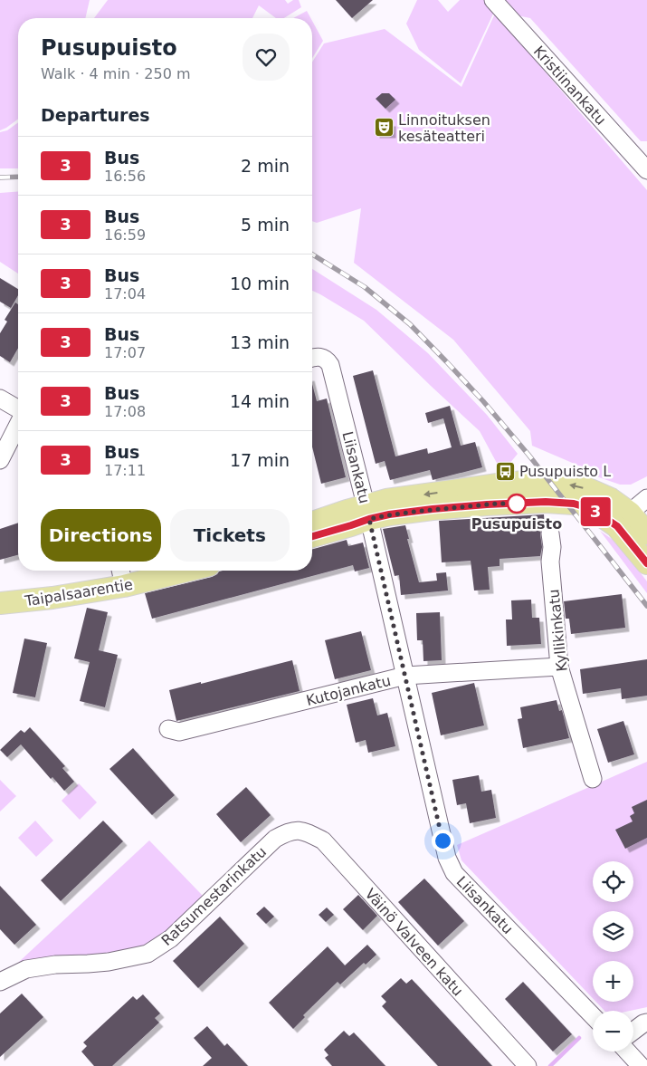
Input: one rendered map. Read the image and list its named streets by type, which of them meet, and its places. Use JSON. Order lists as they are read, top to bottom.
{
  "streets": {
    "main road": ["Taipalsaarentie"],
    "street": [
      "Kristiinankatu",
      "Liisankatu",
      "Kyllikinkatu",
      "Kutojankatu",
      "Ratsumestarinkatu",
      "Väinö Valveen katu"
    ]
  },
  "crossings": [
    ["Liisankatu", "Kutojankatu"],
    ["Kyllikinkatu", "Kutojankatu"],
    ["Ratsumestarinkatu", "Väinö Valveen katu"]
  ],
  "places": {
    "theatre": ["Linnoituksen kesäteatteri"],
    "bus stop": ["Pusupuisto L"],
    "other": ["Pusupuisto"]
  },
  "lines": ["bus line 3"],
  "page": {
    "on_map": "3",
    "heading": [
      ["Pusupuisto", "Walk · 4 min · 250 m"],
      "Departures"
    ],
    "list": [
      {
        "mark": "3",
        "name": "Bus",
        "note": "16:56",
        "value": "2 min"
      },
      {
        "mark": "3",
        "name": "Bus",
        "note": "16:59",
        "value": "5 min"
      },
      {
        "mark": "3",
        "name": "Bus",
        "note": "17:04",
        "value": "10 min"
      },
      {
        "mark": "3",
        "name": "Bus",
        "note": "17:07",
        "value": "13 min"
      },
      {
        "mark": "3",
        "name": "Bus",
        "note": "17:08",
        "value": "14 min"
      },
      {
        "mark": "3",
        "name": "Bus",
        "note": "17:11",
        "value": "17 min"
      }
    ],
    "buttons": ["Directions", "Tickets"],
    "map_buttons": ["+", "−"]
  }
}
